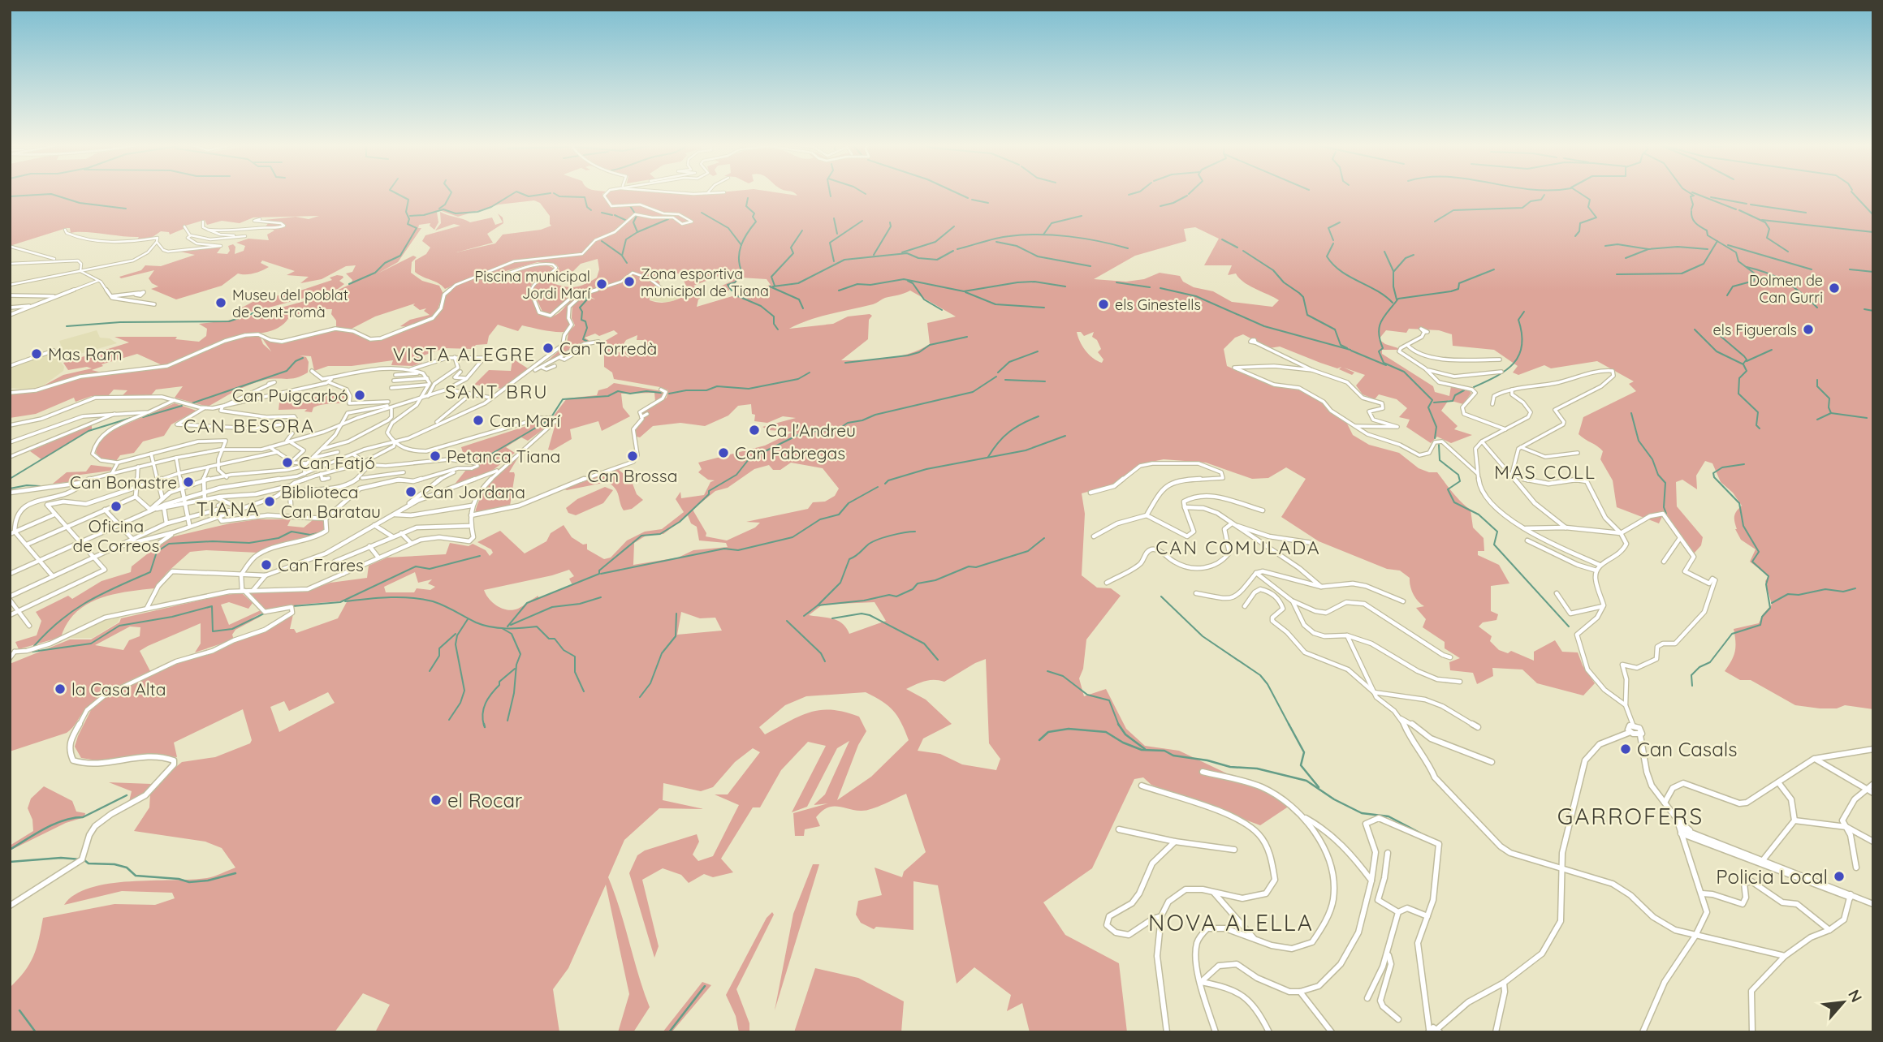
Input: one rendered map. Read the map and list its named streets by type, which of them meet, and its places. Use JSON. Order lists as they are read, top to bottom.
{
  "districts": [
    "VISTA ALEGRE",
    "SANT BRU",
    "CAN BESORA",
    "MAS COLL",
    "TIANA",
    "CAN COMULADA",
    "GARROFERS",
    "NOVA ALELLA"
  ],
  "places": [
    "Zona esportiva municipal de Tiana",
    "Piscina municipal Jordi Marí",
    "Dolmen de Can Gurri",
    "Museu del poblat de Sent-romà",
    "els Ginestells",
    "els Figuerals",
    "Can Torredà",
    "Mas Ram",
    "Can Puigcarbó",
    "Can Marí",
    "Ca l'Andreu",
    "Can Fabregas",
    "Petanca Tiana",
    "Can Brossa",
    "Can Fatjó",
    "Can Bonastre",
    "Can Jordana",
    "Biblioteca Can Baratau",
    "Oficina de Correos",
    "Can Frares",
    "la Casa Alta",
    "Can Casals",
    "el Rocar",
    "Policia Local"
  ],
  "north": "top right"
}
